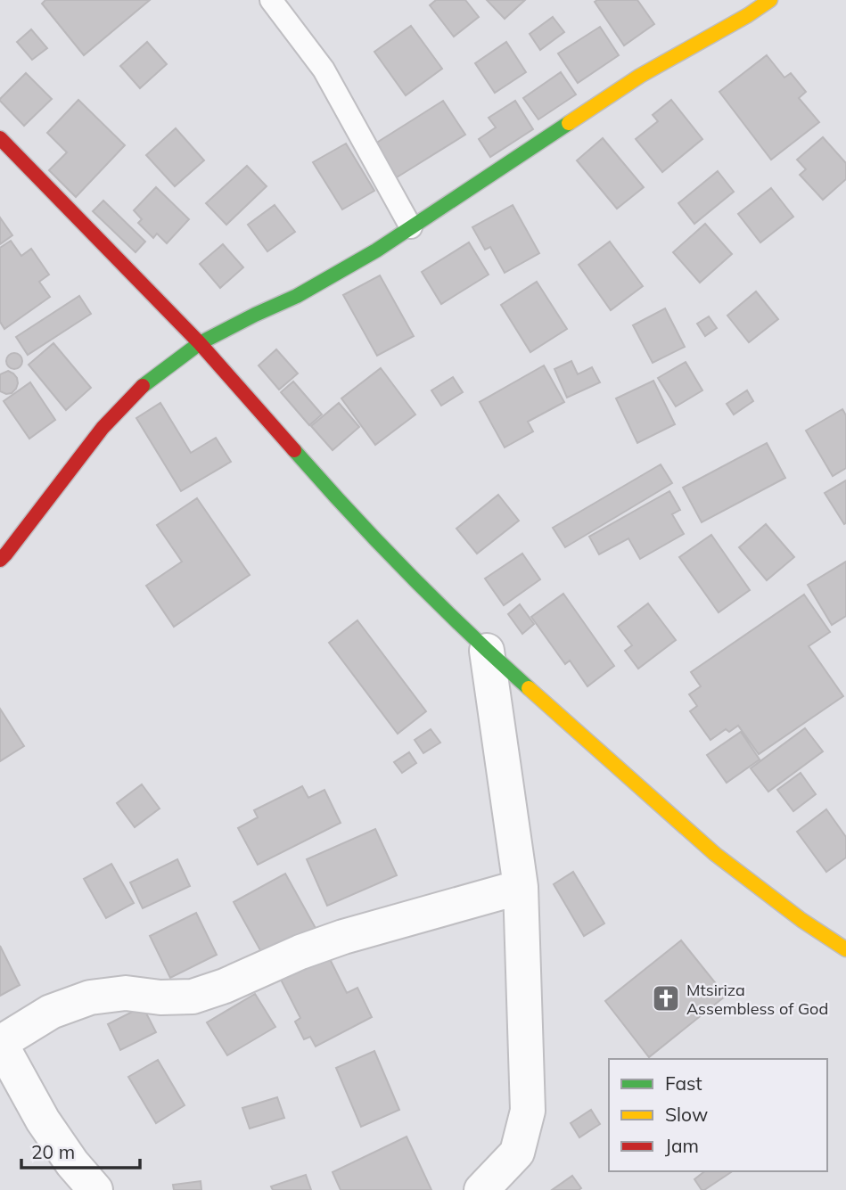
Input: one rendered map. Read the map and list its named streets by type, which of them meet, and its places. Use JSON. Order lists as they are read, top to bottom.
{
  "places": {
    "church": ["Mtsiriza Assembless of God"]
  },
  "legend": ["Fast", "Slow", "Jam"],
  "scale_bar": "20 m"
}
